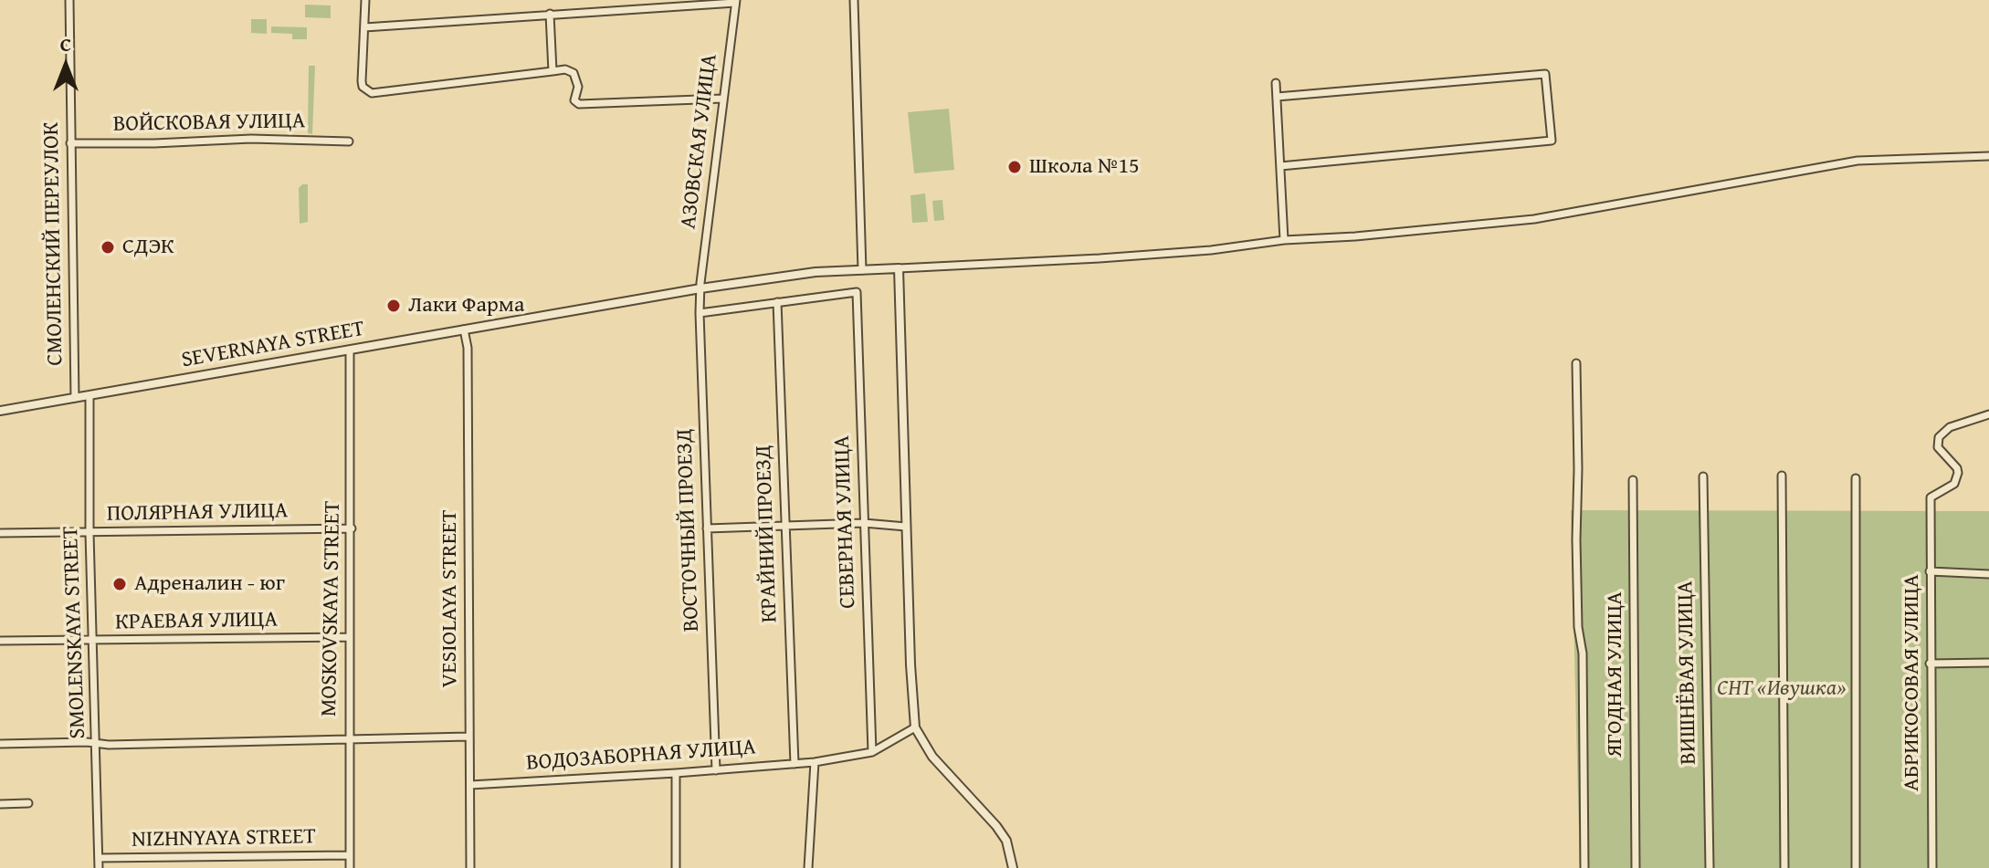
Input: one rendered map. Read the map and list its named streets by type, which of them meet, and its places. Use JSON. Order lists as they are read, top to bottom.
{
  "streets": {
    "street": [
      "ВОЙСКОВАЯ УЛИЦА",
      "АЗОВСКАЯ УЛИЦА",
      "СМОЛЕНСКИЙ ПЕРЕУЛОК",
      "SEVERNAYA STREET",
      "ПОЛЯРНАЯ УЛИЦА",
      "СЕВЕРНАЯ УЛИЦА",
      "ВОСТОЧНЫЙ ПРОЕЗД",
      "КРАЙНИЙ ПРОЕЗД",
      "VESIOLAYA STREET",
      "MOSKOVSKAYA STREET",
      "КРАЕВАЯ УЛИЦА",
      "SMOLENSKAYA STREET",
      "ВИШНЁВАЯ УЛИЦА",
      "ЯГОДНАЯ УЛИЦА",
      "АБРИКОСОВАЯ УЛИЦА",
      "ВОДОЗАБОРНАЯ УЛИЦА",
      "NIZHNYAYA STREET"
    ]
  },
  "crossings": [
    ["ВОЙСКОВАЯ УЛИЦА", "СМОЛЕНСКИЙ ПЕРЕУЛОК"],
    ["АЗОВСКАЯ УЛИЦА", "SEVERNAYA STREET"],
    ["АЗОВСКАЯ УЛИЦА", "ВОСТОЧНЫЙ ПРОЕЗД"],
    ["СМОЛЕНСКИЙ ПЕРЕУЛОК", "SEVERNAYA STREET"],
    ["SEVERNAYA STREET", "ВОСТОЧНЫЙ ПРОЕЗД"],
    ["SEVERNAYA STREET", "VESIOLAYA STREET"],
    ["SEVERNAYA STREET", "MOSKOVSKAYA STREET"],
    ["SEVERNAYA STREET", "SMOLENSKAYA STREET"],
    ["ПОЛЯРНАЯ УЛИЦА", "MOSKOVSKAYA STREET"],
    ["ПОЛЯРНАЯ УЛИЦА", "SMOLENSKAYA STREET"],
    ["СЕВЕРНАЯ УЛИЦА", "КРАЙНИЙ ПРОЕЗД"],
    ["СЕВЕРНАЯ УЛИЦА", "ВОДОЗАБОРНАЯ УЛИЦА"],
    ["ВОСТОЧНЫЙ ПРОЕЗД", "ВОДОЗАБОРНАЯ УЛИЦА"],
    ["КРАЙНИЙ ПРОЕЗД", "ВОДОЗАБОРНАЯ УЛИЦА"],
    ["VESIOLAYA STREET", "ВОДОЗАБОРНАЯ УЛИЦА"],
    ["MOSKOVSKAYA STREET", "КРАЕВАЯ УЛИЦА"],
    ["MOSKOVSKAYA STREET", "NIZHNYAYA STREET"],
    ["КРАЕВАЯ УЛИЦА", "SMOLENSKAYA STREET"],
    ["SMOLENSKAYA STREET", "NIZHNYAYA STREET"]
  ],
  "parks": ["СНТ «Ивушка»"],
  "places": [
    "Школа №15",
    "СДЭК",
    "Лаки Фарма",
    "Адреналин - юг"
  ],
  "north": "top"
}
